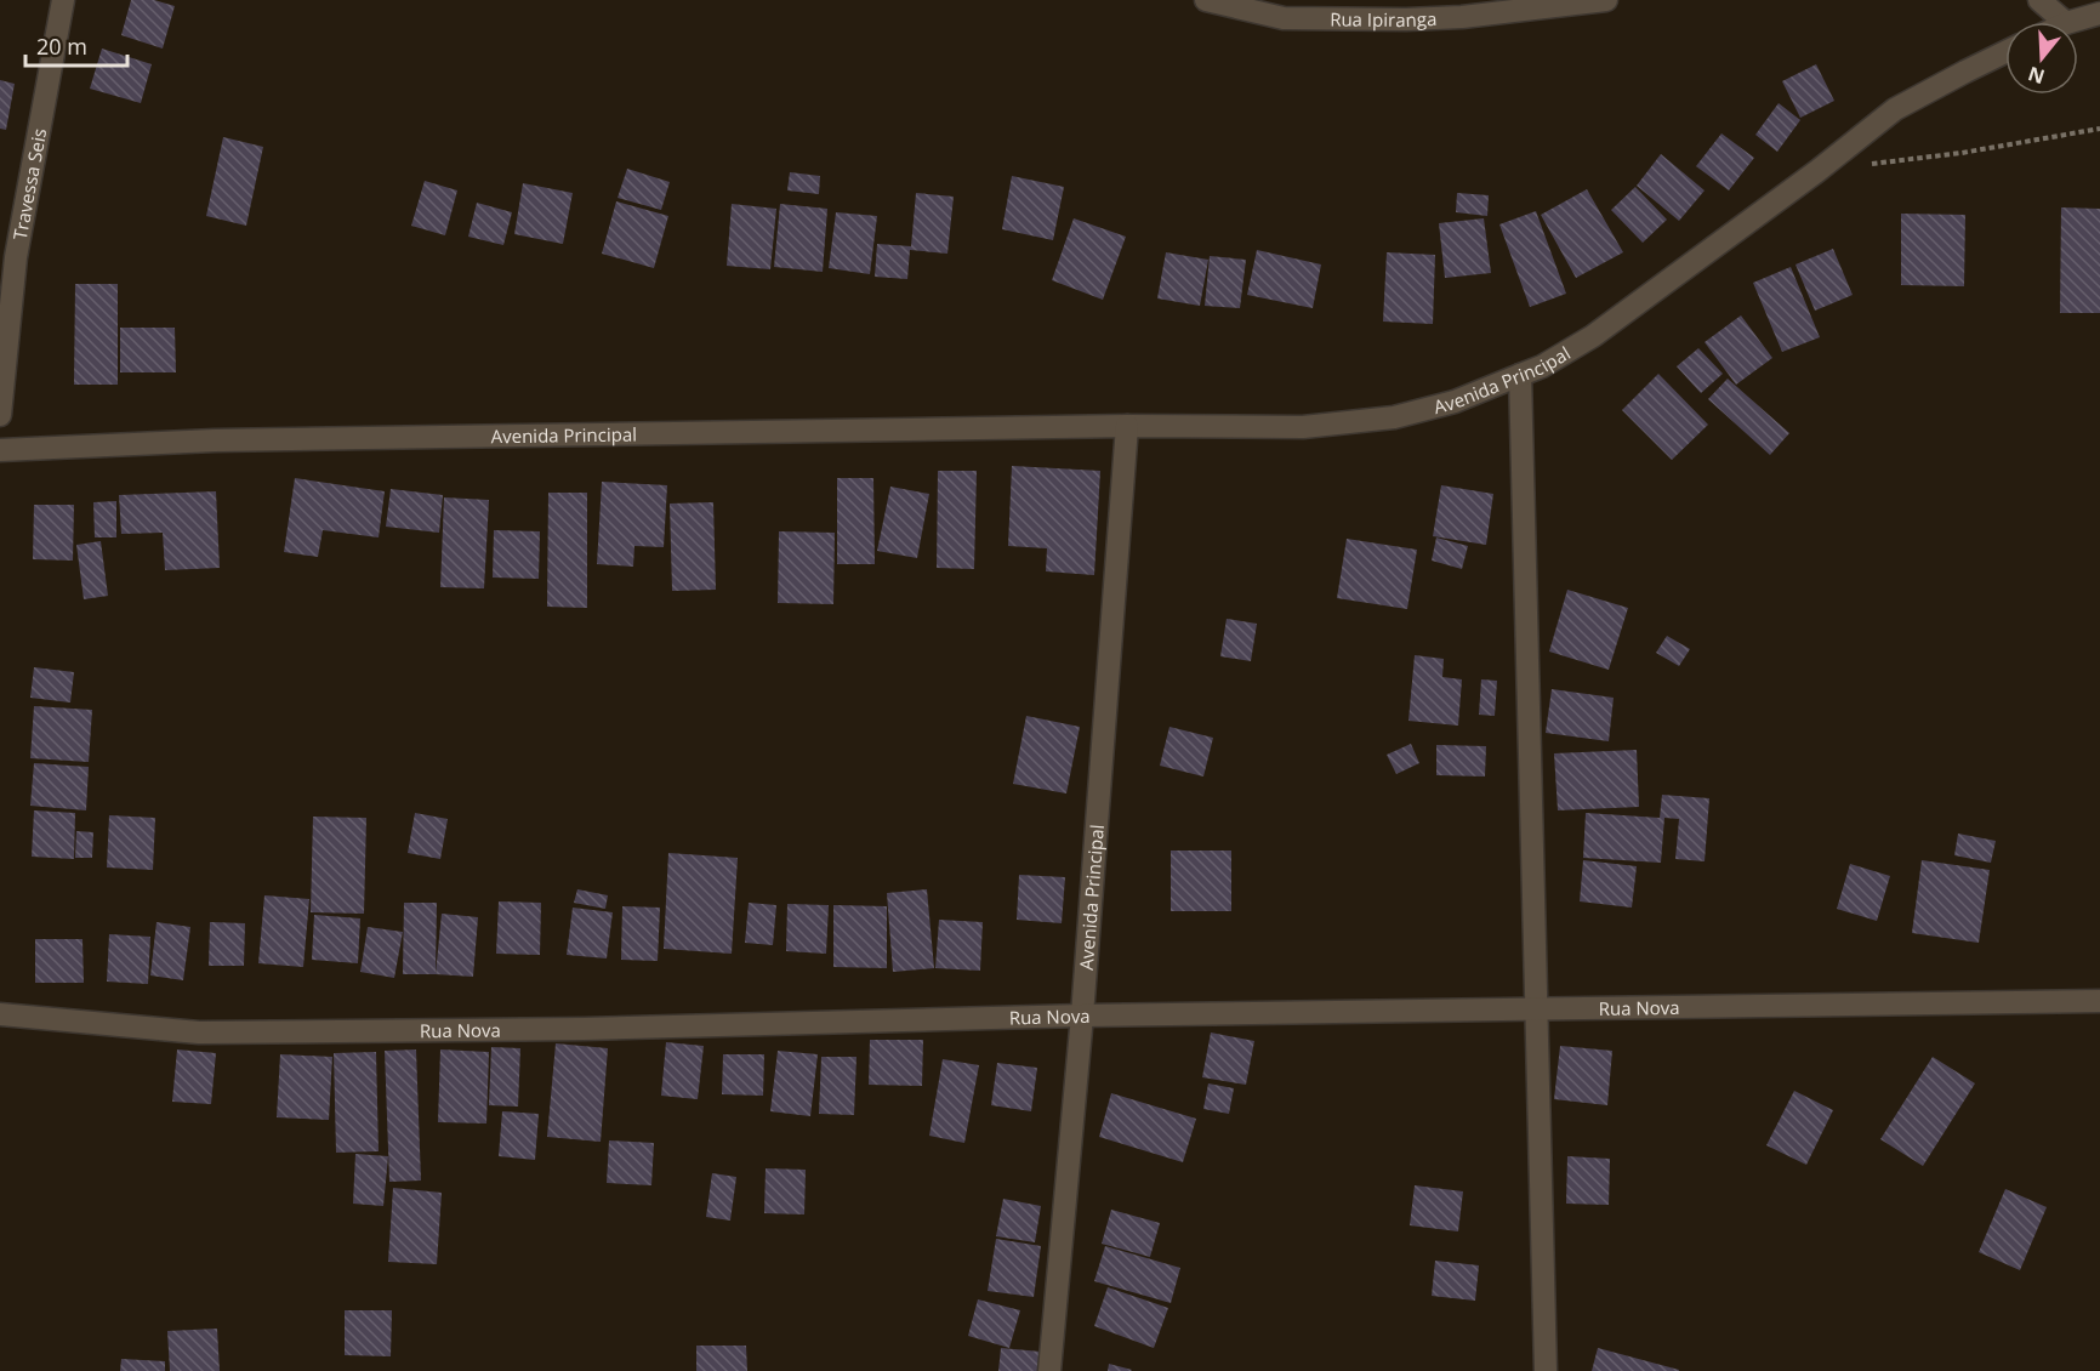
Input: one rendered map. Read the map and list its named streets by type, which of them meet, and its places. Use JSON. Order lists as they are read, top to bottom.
{
  "streets": {
    "street": [
      "Rua Ipiranga",
      "Travessa Seis",
      "Avenida Principal",
      "Rua Nova"
    ]
  },
  "crossings": [
    ["Avenida Principal", "Rua Nova"]
  ],
  "scale_bar": "20 m",
  "north": "bottom"
}
